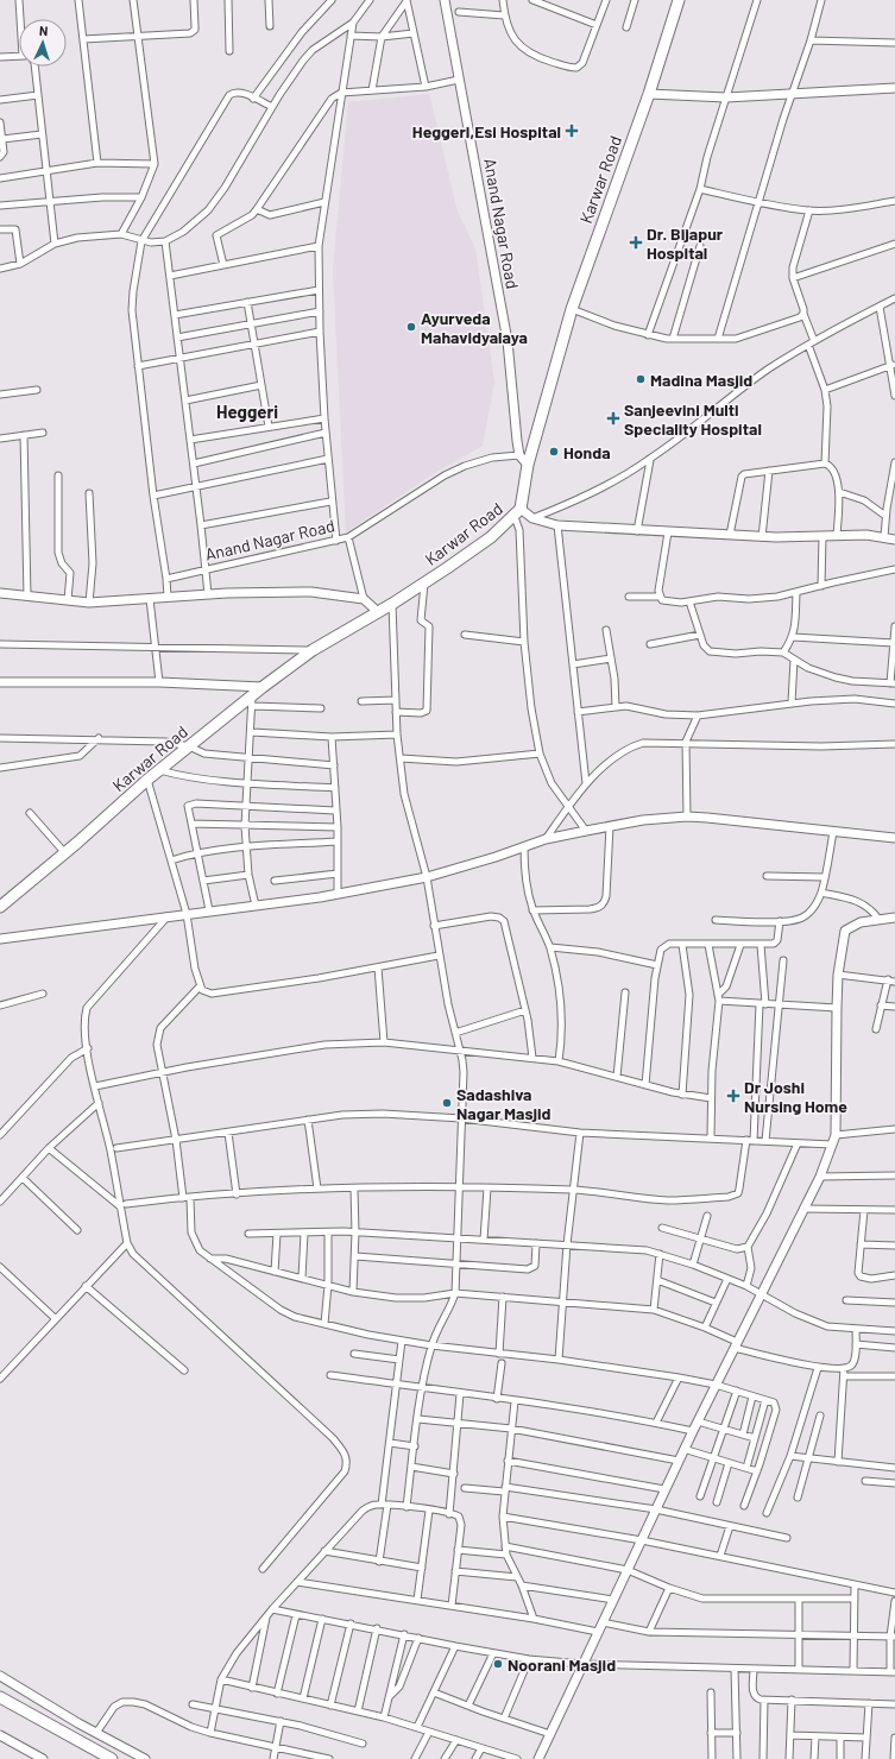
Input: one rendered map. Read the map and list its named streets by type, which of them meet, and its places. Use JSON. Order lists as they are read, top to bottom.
{
  "streets": {
    "highway": ["Karwar Road"],
    "street": ["Anand Nagar Road"]
  },
  "districts": ["Heggeri"],
  "places": {
    "health": [
      "Heggeri,Esi Hospital",
      "Dr. Bijapur Hospital",
      "Sanjeevini Multi Speciality Hospital",
      "Dr Joshi Nursing Home"
    ],
    "other": [
      "Ayurveda Mahavidyalaya",
      "Madina Masjid",
      "Honda",
      "Sadashiva Nagar Masjid",
      "Noorani Masjid"
    ]
  },
  "north": "top"
}
